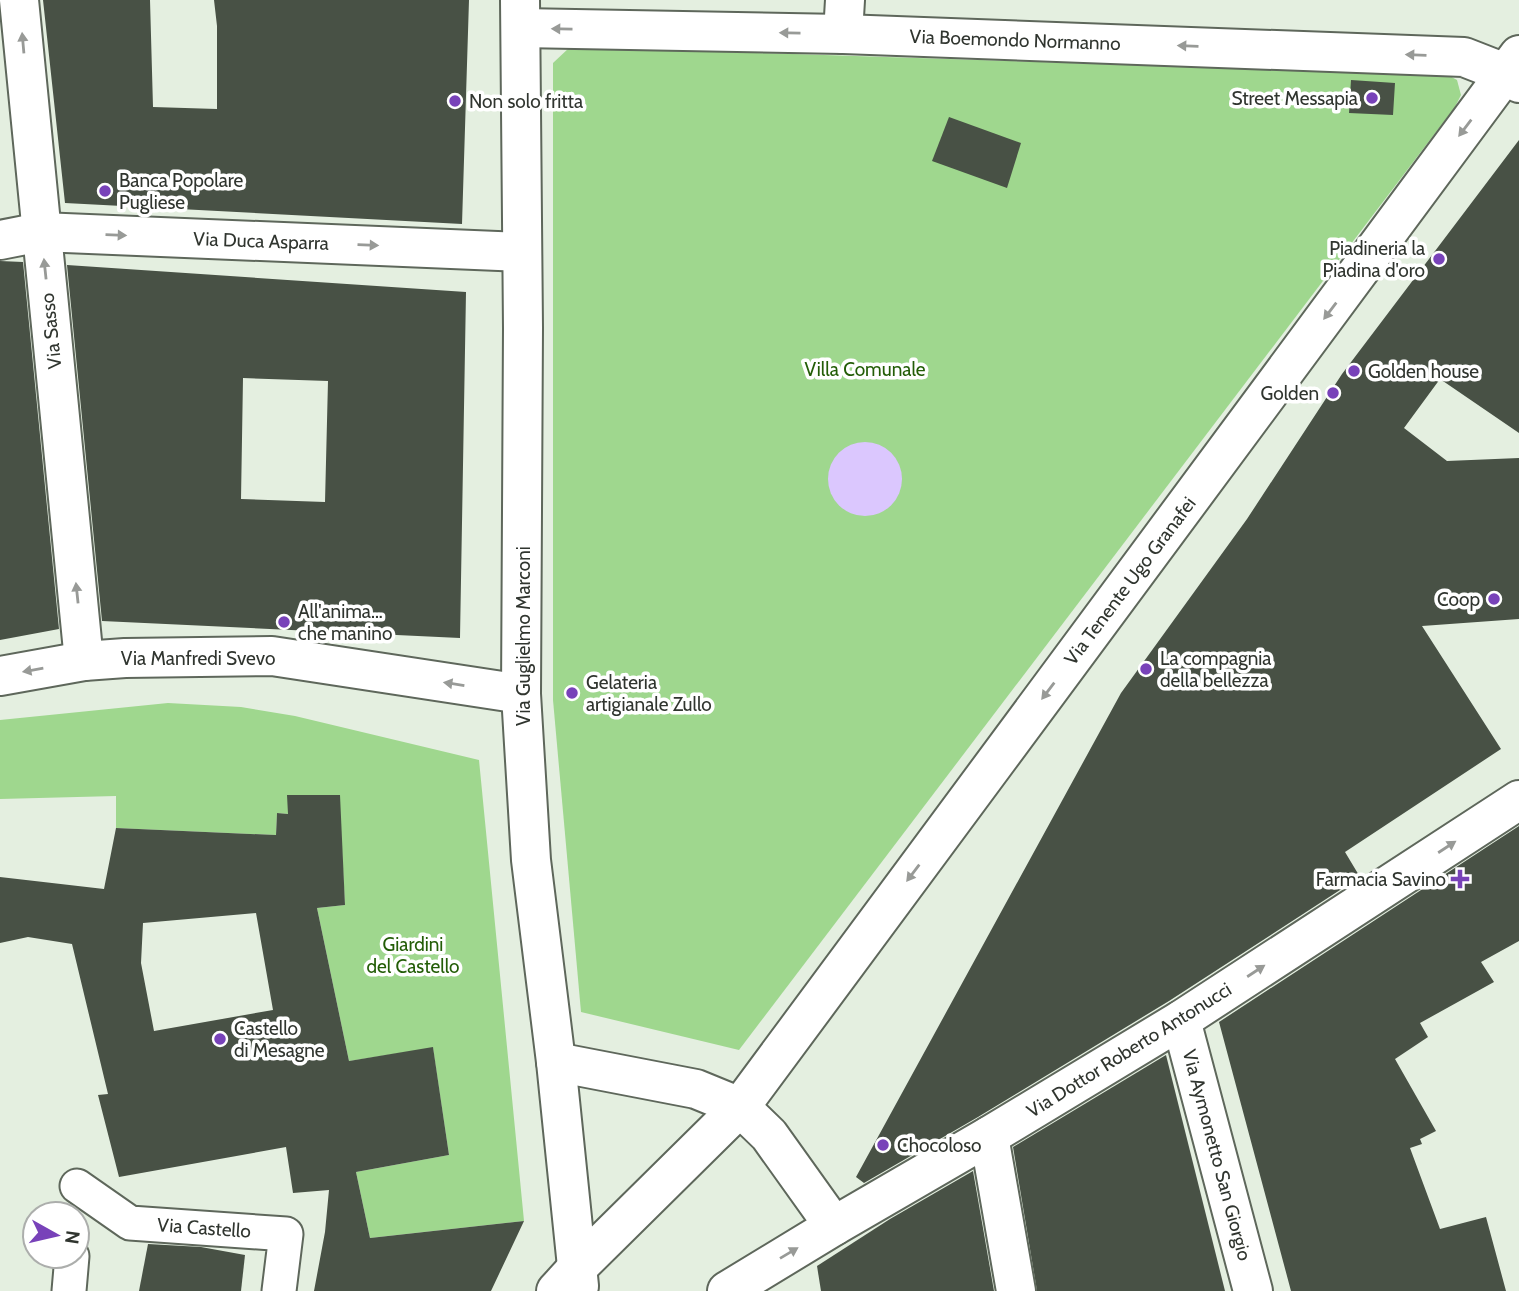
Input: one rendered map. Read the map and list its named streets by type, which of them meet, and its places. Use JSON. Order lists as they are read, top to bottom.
{
  "streets": {
    "main road": [
      "Via Boemondo Normanno",
      "Via Duca Asparra",
      "Via Sasso",
      "Via Tenente Ugo Granafei",
      "Via Guglielmo Marconi",
      "Via Manfredi Svevo",
      "Via Dottor Roberto Antonucci",
      "Via Aymonetto San Giorgio"
    ],
    "street": ["Via Castello"]
  },
  "crossings": [
    ["Via Boemondo Normanno", "Via Tenente Ugo Granafei"],
    ["Via Boemondo Normanno", "Via Guglielmo Marconi"],
    ["Via Duca Asparra", "Via Sasso"],
    ["Via Duca Asparra", "Via Guglielmo Marconi"],
    ["Via Sasso", "Via Manfredi Svevo"],
    ["Via Tenente Ugo Granafei", "Via Guglielmo Marconi"],
    ["Via Guglielmo Marconi", "Via Manfredi Svevo"],
    ["Via Dottor Roberto Antonucci", "Via Aymonetto San Giorgio"]
  ],
  "one_way": [
    "Via Boemondo Normanno",
    "Via Duca Asparra",
    "Via Sasso",
    "Via Tenente Ugo Granafei",
    "Via Manfredi Svevo",
    "Via Dottor Roberto Antonucci"
  ],
  "parks": ["Villa Comunale", "Giardini del Castello"],
  "places": {
    "other": [
      "Street Messapia",
      "Non solo fritta",
      "Banca Popolare Pugliese",
      "Piadineria la Piadina d'oro",
      "Golden house",
      "Golden",
      "Coop",
      "All'anima... che manino",
      "La compagnia della bellezza",
      "Gelateria artigianale Zullo",
      "Castello di Mesagne",
      "Chocoloso"
    ],
    "health": ["Farmacia Savino"]
  },
  "north": "right"
}
